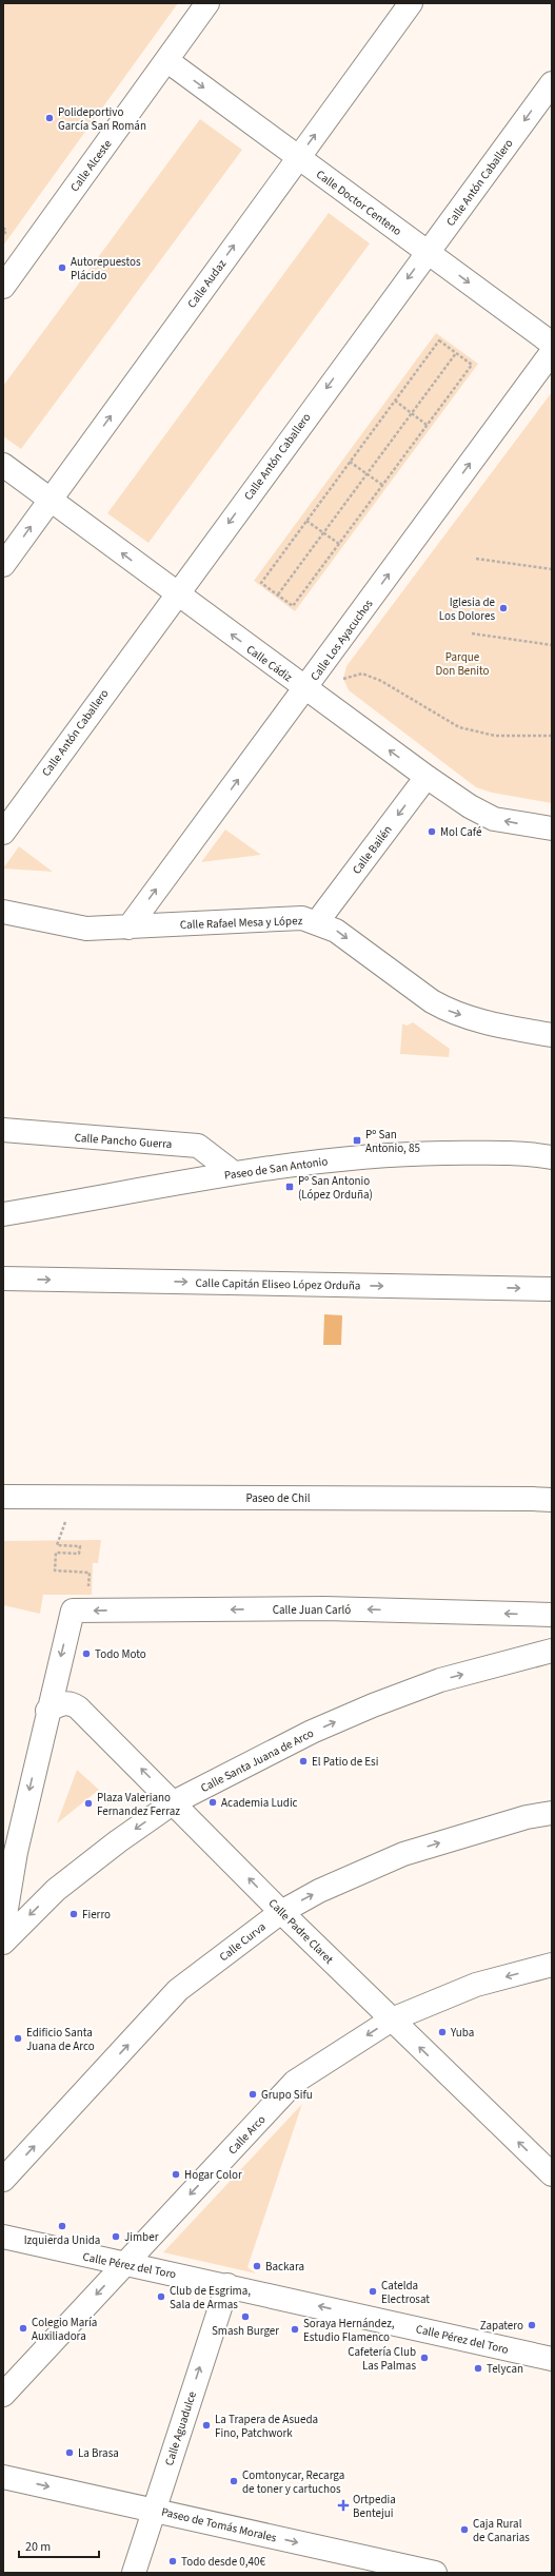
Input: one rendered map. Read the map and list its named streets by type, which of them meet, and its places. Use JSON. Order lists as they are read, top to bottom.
{
  "streets": {
    "street": [
      "Calle Alceste",
      "Calle Antón Caballero",
      "Calle Doctor Centeno",
      "Calle Audaz",
      "Calle Los Ayacuchos",
      "Calle Cádiz",
      "Calle Bailén",
      "Calle Rafael Mesa y López",
      "Calle Pancho Guerra",
      "Paseo de San Antonio",
      "Calle Capitán Eliseo López Orduña",
      "Paseo de Chil",
      "Calle Juan Carló",
      "Calle Santa Juana de Arco",
      "Calle Padre Claret",
      "Calle Curva",
      "Calle Arco",
      "Calle Pérez del Toro",
      "Calle Aguadulce",
      "Paseo de Tomás Morales"
    ]
  },
  "crossings": [
    ["Calle Alceste", "Calle Doctor Centeno"],
    ["Calle Antón Caballero", "Calle Doctor Centeno"],
    ["Calle Antón Caballero", "Calle Cádiz"],
    ["Calle Doctor Centeno", "Calle Audaz"],
    ["Calle Audaz", "Calle Cádiz"],
    ["Calle Los Ayacuchos", "Calle Cádiz"],
    ["Calle Los Ayacuchos", "Calle Rafael Mesa y López"],
    ["Calle Cádiz", "Calle Bailén"],
    ["Calle Bailén", "Calle Rafael Mesa y López"],
    ["Calle Pancho Guerra", "Paseo de San Antonio"],
    ["Calle Juan Carló", "Calle Padre Claret"],
    ["Calle Santa Juana de Arco", "Calle Padre Claret"],
    ["Calle Padre Claret", "Calle Curva"],
    ["Calle Padre Claret", "Calle Arco"],
    ["Calle Arco", "Calle Pérez del Toro"],
    ["Calle Pérez del Toro", "Calle Aguadulce"],
    ["Calle Aguadulce", "Paseo de Tomás Morales"]
  ],
  "one_way": [
    "Calle Antón Caballero",
    "Calle Doctor Centeno",
    "Calle Audaz",
    "Calle Los Ayacuchos",
    "Calle Cádiz",
    "Calle Bailén",
    "Calle Rafael Mesa y López",
    "Calle Capitán Eliseo López Orduña",
    "Calle Juan Carló",
    "Calle Padre Claret",
    "Calle Curva",
    "Calle Arco",
    "Calle Pérez del Toro",
    "Calle Aguadulce",
    "Paseo de Tomás Morales"
  ],
  "parks": ["Parque Don Benito"],
  "places": {
    "other": [
      "Polideportivo García San Román",
      "Autorepuestos Plácido",
      "Iglesia de Los Dolores",
      "Mol Café",
      "Todo Moto",
      "El Patio de Esi",
      "Academia Ludic",
      "Plaza Valeriano Fernandez Ferraz",
      "Fierro",
      "Yuba",
      "Edificio Santa Juana de Arco",
      "Grupo Sifu",
      "Hogar Color",
      "Izquierda Unida",
      "Jimber",
      "Backara",
      "Catelda Electrosat",
      "Club de Esgrima, Sala de Armas",
      "Smash Burger",
      "Zapatero",
      "Colegio María Auxiliadora",
      "Soraya Hernández, Estudio Flamenco",
      "Cafetería Club Las Palmas",
      "Telycan",
      "La Trapera de Asueda Fino, Patchwork",
      "La Brasa",
      "Comtonycar, Recarga de toner y cartuchos",
      "Caja Rural de Canarias",
      "Todo desde 0,40€"
    ],
    "transit": ["Pº San Antonio, 85", "Pº San Antonio (López Orduña)"],
    "health": ["Ortpedia Bentejui"]
  },
  "scale_bar": "20 m"
}
